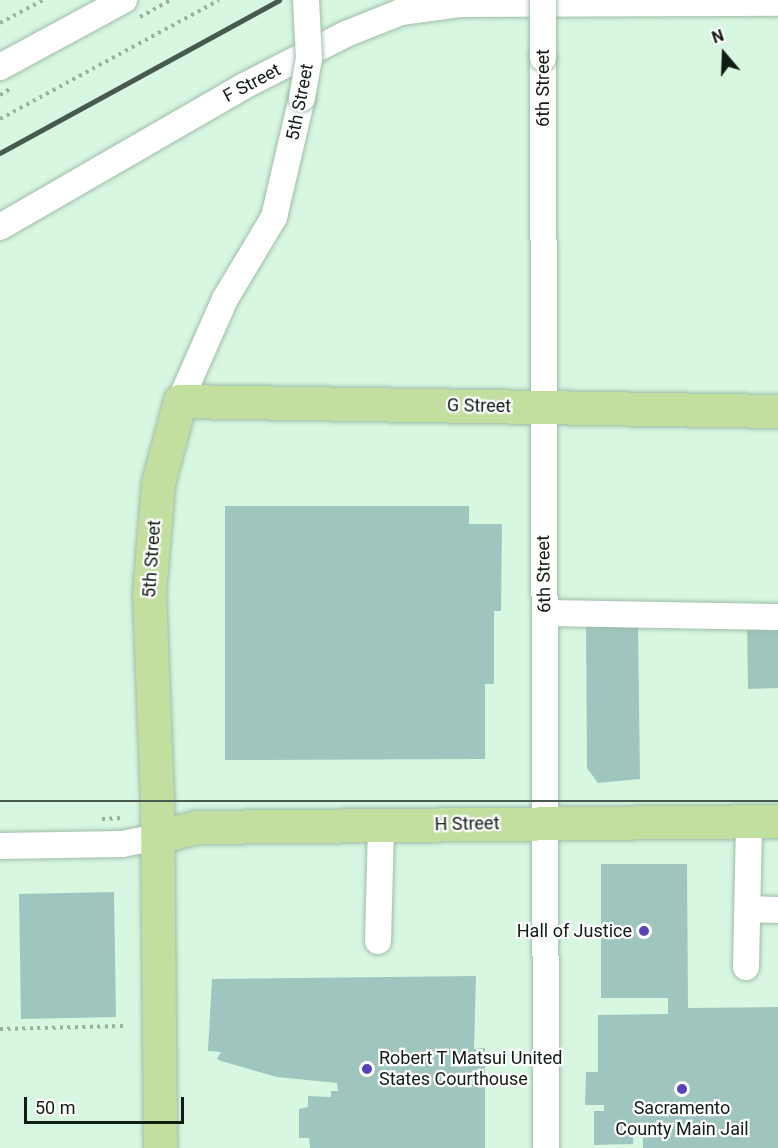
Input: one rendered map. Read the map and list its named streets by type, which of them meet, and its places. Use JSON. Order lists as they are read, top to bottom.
{
  "streets": {
    "main road": ["5th Street", "G Street", "H Street"],
    "street": ["F Street", "6th Street"]
  },
  "crossings": [
    ["6th Street", "G Street"],
    ["6th Street", "H Street"],
    ["5th Street", "G Street"],
    ["5th Street", "H Street"]
  ],
  "places": ["Hall of Justice", "Robert T Matsui United States Courthouse", "Sacramento County Main Jail"],
  "scale_bar": "50 m",
  "north": "top"
}
